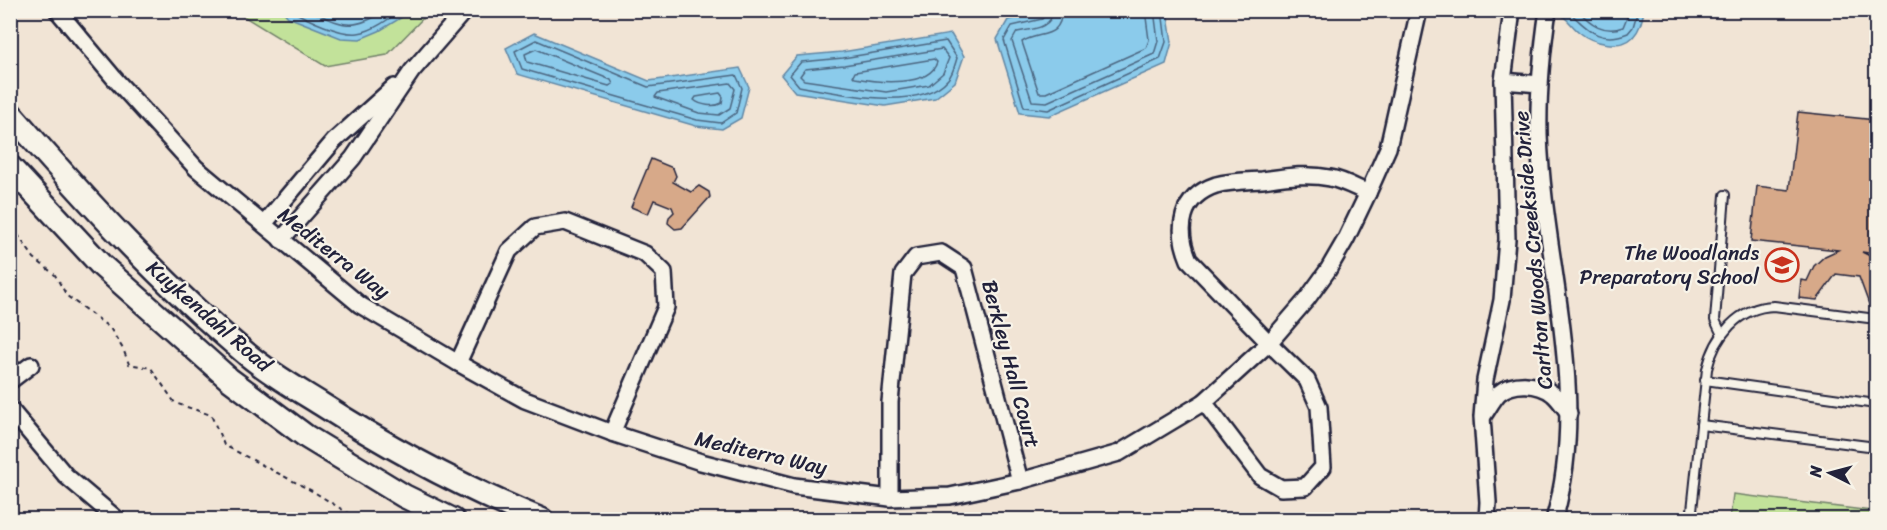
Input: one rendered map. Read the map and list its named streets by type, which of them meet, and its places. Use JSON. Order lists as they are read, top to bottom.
{
  "streets": {
    "main road": ["Kuykendahl Road"],
    "street": ["Carlton Woods Creekside Drive", "Mediterra Way", "Berkley Hall Court"]
  },
  "crossings": [
    ["Mediterra Way", "Berkley Hall Court"]
  ],
  "places": {
    "school or university": ["The Woodlands Preparatory School"]
  },
  "north": "left"
}
